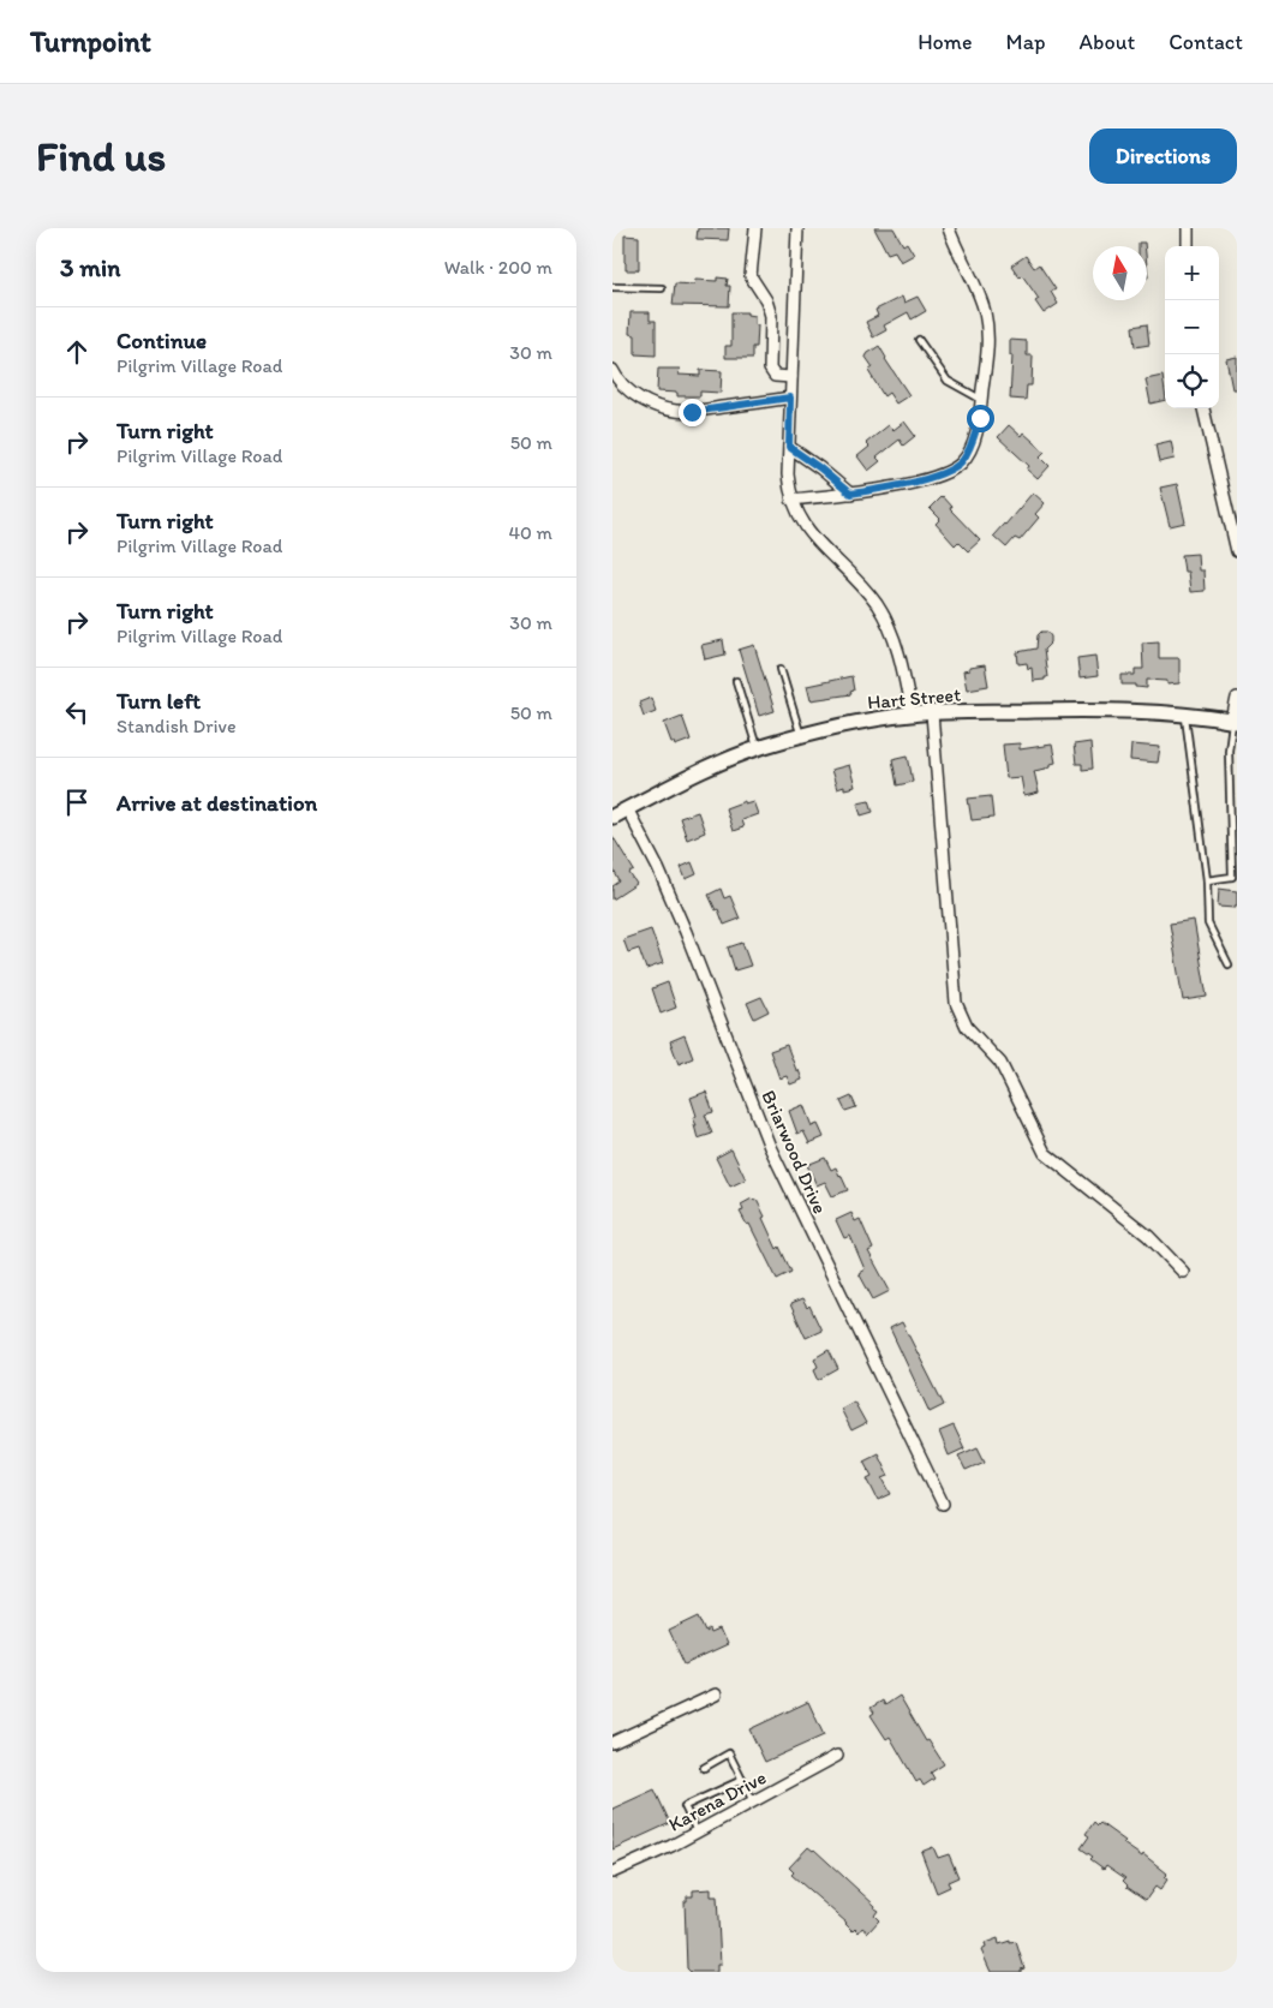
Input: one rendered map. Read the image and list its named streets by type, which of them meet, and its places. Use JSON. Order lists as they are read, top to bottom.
{
  "streets": {
    "street": ["Hart Street", "Briarwood Drive", "Karena Drive"]
  },
  "crossings": [
    ["Hart Street", "Briarwood Drive"]
  ],
  "north": "top",
  "page": {
    "header": "Turnpoint",
    "nav": [
      "Home",
      "Map",
      "About",
      "Contact"
    ],
    "buttons": "Directions",
    "title": "Find us",
    "heading": ["3 min", "Walk · 200 m"],
    "map_buttons": ["+", "−"],
    "list": [
      ["Continue", "Pilgrim Village Road", "30 m"],
      ["Turn right", "Pilgrim Village Road", "50 m"],
      ["Turn right", "Pilgrim Village Road", "40 m"],
      ["Turn right", "Pilgrim Village Road", "30 m"],
      ["Turn left", "Standish Drive", "50 m"],
      "Arrive at destination"
    ]
  }
}
